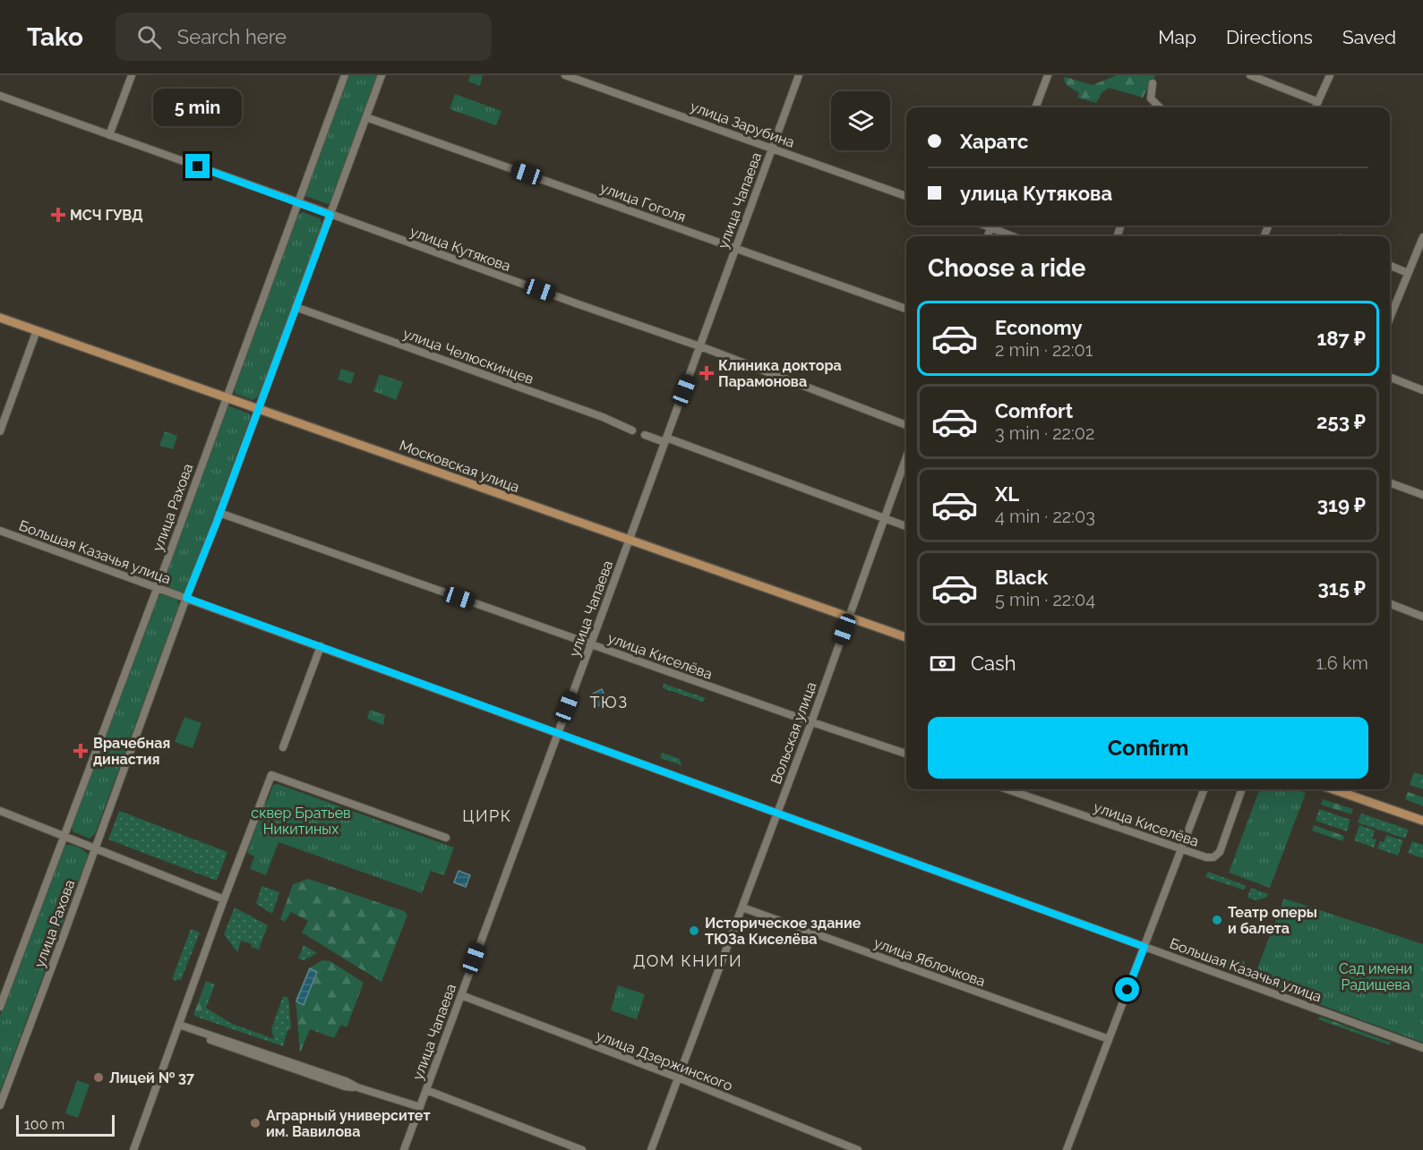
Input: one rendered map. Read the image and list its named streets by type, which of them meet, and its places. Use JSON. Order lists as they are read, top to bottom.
{
  "streets": {
    "main road": ["Московская улица"],
    "street": [
      "улица Зарубина",
      "улица Чапаева",
      "улица Гоголя",
      "улица Кутякова",
      "улица Челюскинцев",
      "улица Рахова",
      "Большая Казачья улица",
      "улица Киселёва",
      "Вольская улица",
      "улица Яблочкова",
      "улица Дзержинского"
    ]
  },
  "crossings": [
    ["улица Зарубина", "улица Чапаева"],
    ["улица Чапаева", "улица Гоголя"],
    ["улица Чапаева", "улица Кутякова"],
    ["улица Чапаева", "Московская улица"],
    ["улица Чапаева", "Большая Казачья улица"],
    ["улица Чапаева", "улица Киселёва"],
    ["улица Чапаева", "улица Дзержинского"],
    ["улица Кутякова", "улица Рахова"],
    ["Московская улица", "улица Рахова"],
    ["Московская улица", "Вольская улица"],
    ["улица Рахова", "Большая Казачья улица"],
    ["улица Рахова", "улица Киселёва"],
    ["Большая Казачья улица", "Вольская улица"],
    ["улица Киселёва", "Вольская улица"],
    ["Вольская улица", "улица Яблочкова"],
    ["Вольская улица", "улица Дзержинского"]
  ],
  "districts": ["ТЮЗ", "ЦИРК", "ДОМ КНИГИ"],
  "parks": ["сквер Братьев Никитиных", "Сад имени Радищева"],
  "places": {
    "health": ["МСЧ ГУВД", "Клиника доктора Парамонова", "Врачебная династия"],
    "other": [
      "Театр оперы и балета",
      "Историческое здание ТЮЗа Киселёва",
      "Лицей № 37",
      "Аграрный университет им. Вавилова"
    ]
  },
  "scale_bar": "100 m",
  "page": {
    "header": "Tako",
    "search": "Search here",
    "nav": ["Map", "Directions", "Saved"],
    "bubble": "5 min",
    "banner": ["Харатс", "улица Кутякова"],
    "heading": "Choose a ride",
    "list": [
      {
        "name": "Economy",
        "note": "2 min · 22:01",
        "value": "187 ₽"
      },
      {
        "name": "Comfort",
        "note": "3 min · 22:02",
        "value": "253 ₽"
      },
      {
        "name": "XL",
        "note": "4 min · 22:03",
        "value": "319 ₽"
      },
      {
        "name": "Black",
        "note": "5 min · 22:04",
        "value": "315 ₽"
      }
    ],
    "pay": ["Cash", "1.6 km"],
    "buttons": "Confirm",
    "scale": "100 m"
  }
}
